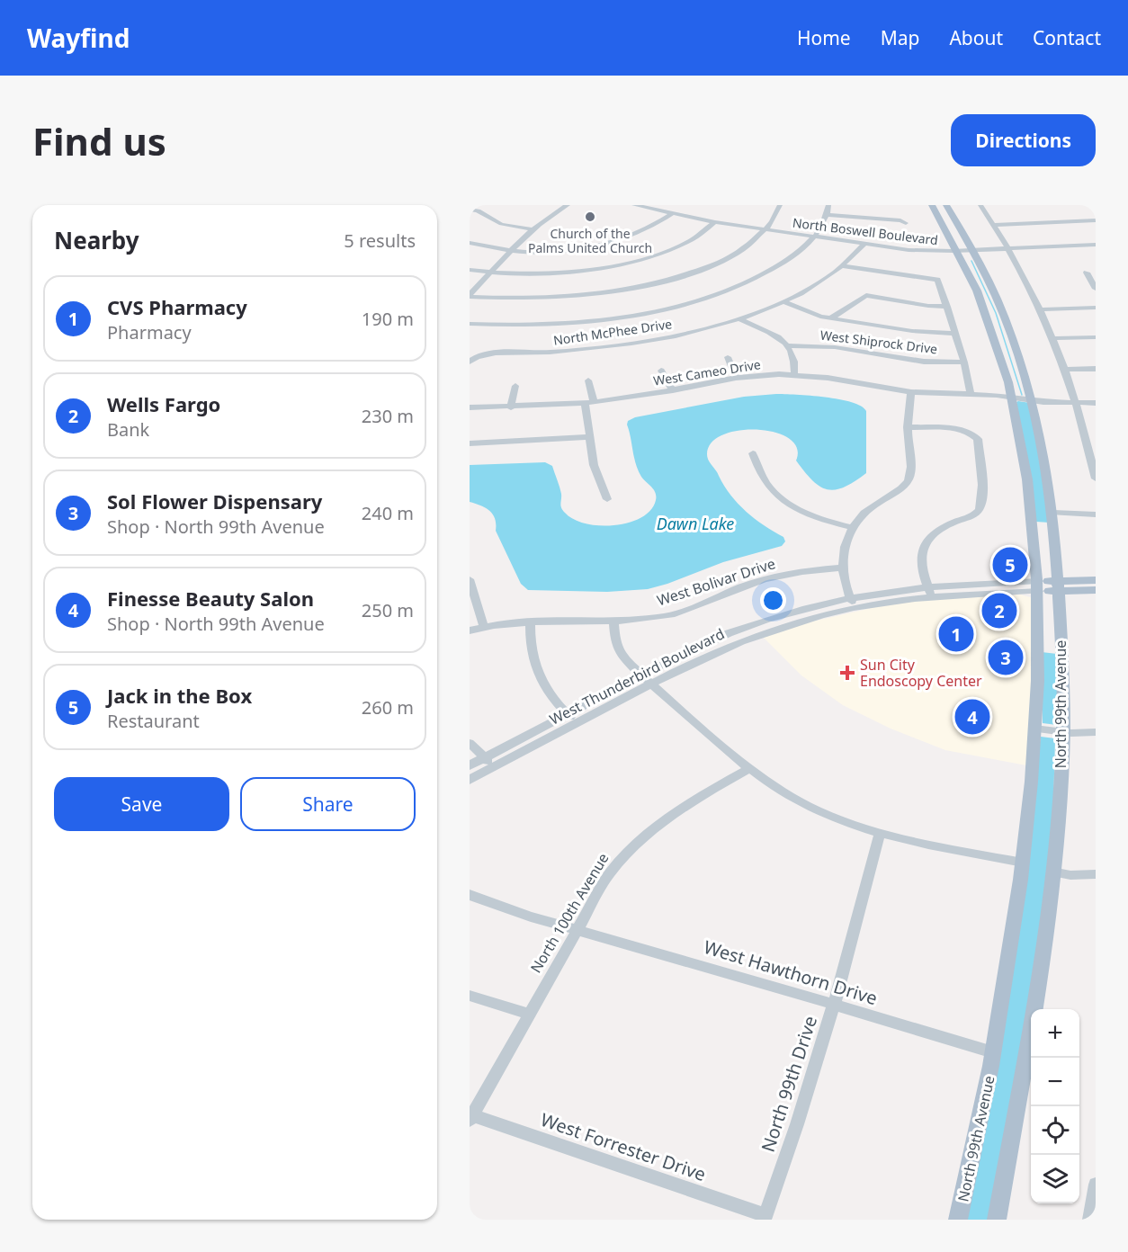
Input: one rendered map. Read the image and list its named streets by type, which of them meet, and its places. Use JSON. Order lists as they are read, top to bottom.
{
  "streets": {
    "main road": ["North 99th Avenue"],
    "street": [
      "North Boswell Boulevard",
      "North McPhee Drive",
      "West Shiprock Drive",
      "West Cameo Drive",
      "West Bolivar Drive",
      "West Thunderbird Boulevard",
      "North 100th Avenue",
      "West Hawthorn Drive",
      "North 99th Drive",
      "West Forrester Drive"
    ]
  },
  "crossings": [
    ["North Boswell Boulevard", "North McPhee Drive"],
    ["North Boswell Boulevard", "North 99th Avenue"],
    ["West Cameo Drive", "North 99th Avenue"],
    ["West Thunderbird Boulevard", "North 99th Avenue"],
    ["North 99th Avenue", "West Hawthorn Drive"],
    ["North 100th Avenue", "West Hawthorn Drive"],
    ["North 100th Avenue", "West Forrester Drive"],
    ["West Hawthorn Drive", "North 99th Drive"],
    ["North 99th Drive", "West Forrester Drive"]
  ],
  "water": ["Dawn Lake"],
  "places": {
    "other": ["Church of the Palms United Church"],
    "health": ["Sun City Endoscopy Center"]
  },
  "page": {
    "header": "Wayfind",
    "nav": [
      "Home",
      "Map",
      "About",
      "Contact"
    ],
    "buttons": [
      "Directions",
      ["Save", "Share"]
    ],
    "title": "Find us",
    "heading": ["Nearby", "5 results"],
    "list": [
      {
        "mark": "1",
        "name": "CVS Pharmacy",
        "note": "Pharmacy",
        "value": "190 m"
      },
      {
        "mark": "2",
        "name": "Wells Fargo",
        "note": "Bank",
        "value": "230 m"
      },
      {
        "mark": "3",
        "name": "Sol Flower Dispensary",
        "note": "Shop · North 99th Avenue",
        "value": "240 m"
      },
      {
        "mark": "4",
        "name": "Finesse Beauty Salon",
        "note": "Shop · North 99th Avenue",
        "value": "250 m"
      },
      {
        "mark": "5",
        "name": "Jack in the Box",
        "note": "Restaurant",
        "value": "260 m"
      }
    ],
    "pins": [
      "5",
      "2",
      "1",
      "3",
      "4"
    ],
    "map_buttons": ["+", "−"]
  }
}
